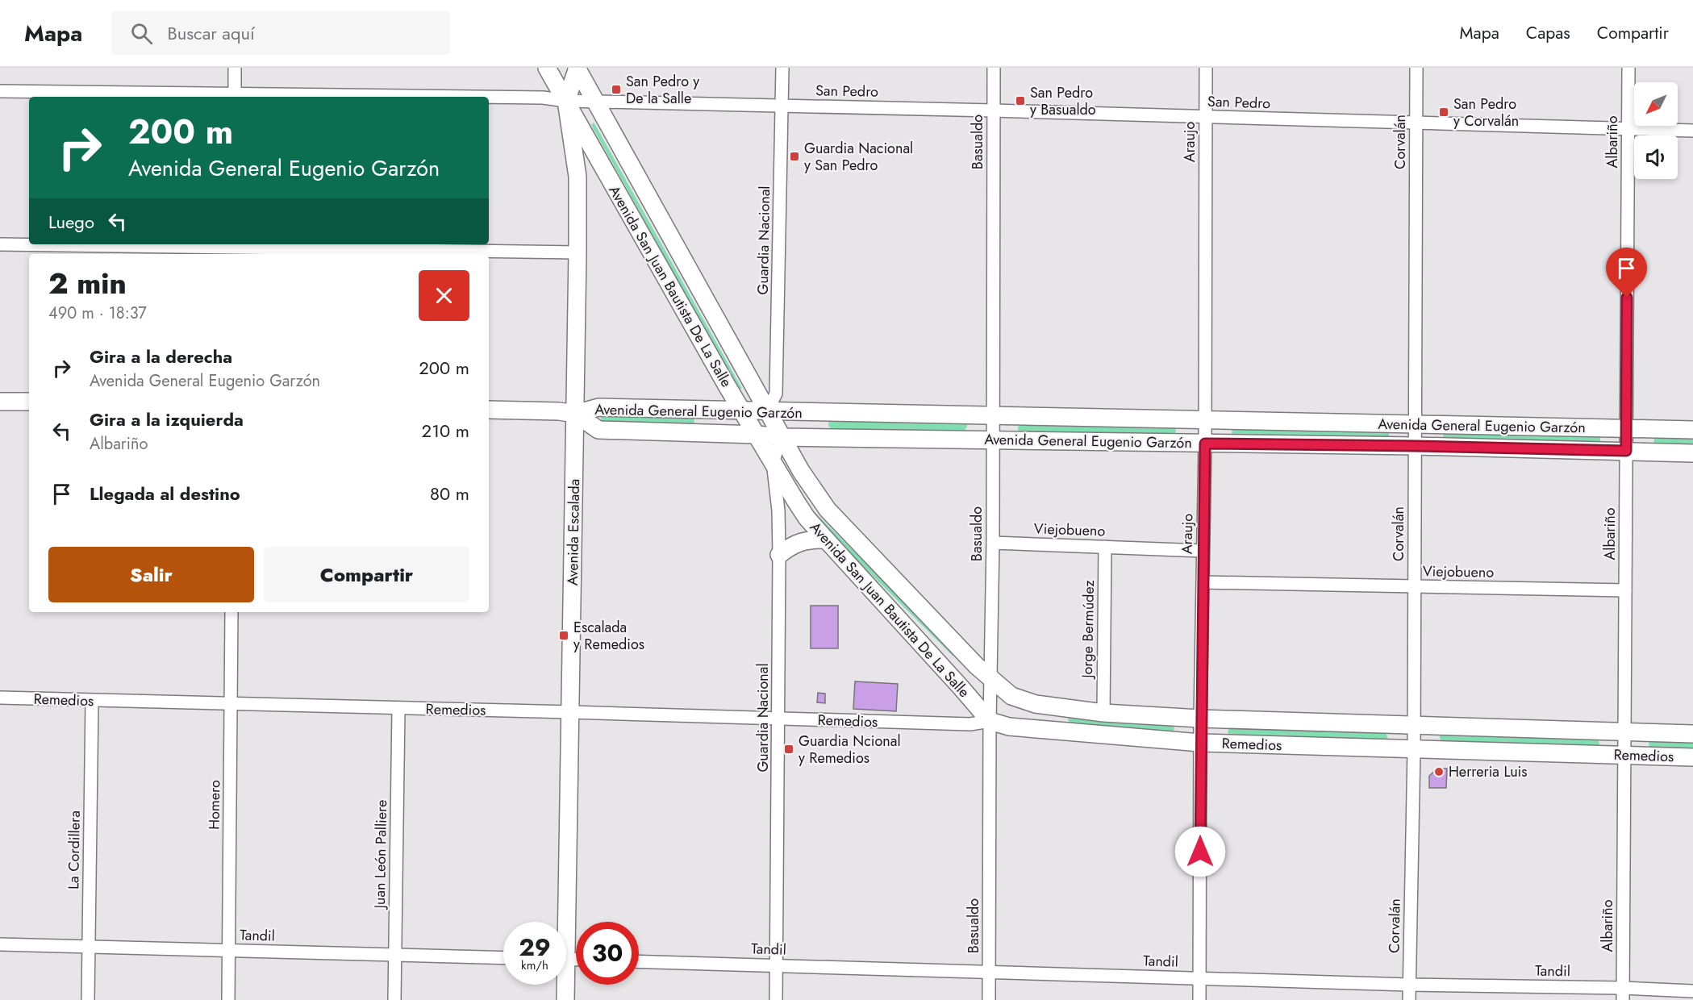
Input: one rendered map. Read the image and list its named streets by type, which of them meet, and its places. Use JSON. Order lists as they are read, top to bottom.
{
  "streets": {
    "street": [
      "San Pedro",
      "Basualdo",
      "Araujo",
      "Corvalán",
      "Albariño",
      "Guardia Nacional",
      "Avenida San Juan Bautista De La Salle",
      "Avenida General Eugenio Garzón",
      "Viejobueno",
      "Avenida Escalada",
      "Jorge Bermúdez",
      "Remedios",
      "Homero",
      "La Cordillera",
      "Juan León Palliere",
      "Tandil"
    ]
  },
  "crossings": [
    ["San Pedro", "Basualdo"],
    ["San Pedro", "Araujo"],
    ["San Pedro", "Corvalán"],
    ["San Pedro", "Albariño"],
    ["San Pedro", "Guardia Nacional"],
    ["San Pedro", "Avenida San Juan Bautista De La Salle"],
    ["San Pedro", "Avenida Escalada"],
    ["Basualdo", "Avenida San Juan Bautista De La Salle"],
    ["Basualdo", "Avenida General Eugenio Garzón"],
    ["Basualdo", "Viejobueno"],
    ["Basualdo", "Remedios"],
    ["Basualdo", "Tandil"],
    ["Araujo", "Avenida General Eugenio Garzón"],
    ["Araujo", "Viejobueno"],
    ["Araujo", "Remedios"],
    ["Araujo", "Tandil"],
    ["Corvalán", "Avenida General Eugenio Garzón"],
    ["Corvalán", "Viejobueno"],
    ["Corvalán", "Remedios"],
    ["Corvalán", "Tandil"],
    ["Albariño", "Avenida General Eugenio Garzón"],
    ["Albariño", "Viejobueno"],
    ["Albariño", "Remedios"],
    ["Albariño", "Tandil"],
    ["Guardia Nacional", "Avenida San Juan Bautista De La Salle"],
    ["Guardia Nacional", "Avenida General Eugenio Garzón"],
    ["Guardia Nacional", "Remedios"],
    ["Guardia Nacional", "Tandil"],
    ["Avenida San Juan Bautista De La Salle", "Avenida General Eugenio Garzón"],
    ["Avenida San Juan Bautista De La Salle", "Avenida Escalada"],
    ["Avenida San Juan Bautista De La Salle", "Remedios"],
    ["Avenida General Eugenio Garzón", "Avenida Escalada"],
    ["Viejobueno", "Jorge Bermúdez"],
    ["Avenida Escalada", "Remedios"],
    ["Jorge Bermúdez", "Remedios"],
    ["Remedios", "Homero"],
    ["Remedios", "La Cordillera"],
    ["Remedios", "Juan León Palliere"],
    ["Homero", "Tandil"],
    ["La Cordillera", "Tandil"],
    ["Juan León Palliere", "Tandil"]
  ],
  "places": {
    "transit": [
      "San Pedro y De la Salle",
      "San Pedro y Basualdo",
      "San Pedro y Corvalán",
      "Guardia Nacional y San Pedro",
      "Escalada y Remedios",
      "Guardia Ncional y Remedios"
    ],
    "other": ["Herreria Luis"]
  },
  "north": "bottom left",
  "page": {
    "header": "Mapa",
    "search": "Buscar aquí",
    "nav": ["Mapa", "Capas", "Compartir"],
    "turn": ["200 m", "Avenida General Eugenio Garzón"],
    "then": "Luego",
    "heading": ["2 min", "490 m · 18:37"],
    "list": [
      {
        "name": "Gira a la derecha",
        "note": "Avenida General Eugenio Garzón",
        "value": "200 m"
      },
      {
        "name": "Gira a la izquierda",
        "note": "Albariño",
        "value": "210 m"
      },
      {
        "name": "Llegada al destino",
        "value": "80 m"
      }
    ],
    "buttons": ["Salir", "Compartir"],
    "speed": "29 km/h",
    "limit": "30"
  }
}
